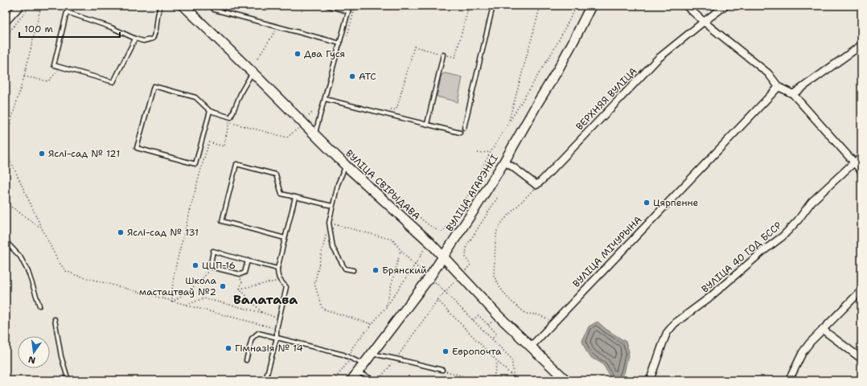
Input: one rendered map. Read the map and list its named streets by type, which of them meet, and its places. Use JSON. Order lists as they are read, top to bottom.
{
  "streets": {
    "main road": ["ВУЛІЦА СВІРЫДАВА", "ВУЛІЦА АГАРЭНКІ"],
    "street": ["ВЕРХНЯЯ ВУЛІЦА", "ВУЛІЦА МІЧУРЫНА", "ВУЛІЦА 40 ГОД БССР"]
  },
  "crossings": [
    ["ВУЛІЦА СВІРЫДАВА", "ВУЛІЦА АГАРЭНКІ"],
    ["ВУЛІЦА СВІРЫДАВА", "ВУЛІЦА МІЧУРЫНА"]
  ],
  "districts": ["Валатава"],
  "places": [
    "Два Гуся",
    "АТС",
    "Яслі-сад № 121",
    "Цярпенне",
    "Яслі-сад № 131",
    "ЦЦП-16",
    "Брянский",
    "Школа мастацтваў №2",
    "Гімназія № 14",
    "Европочта"
  ],
  "scale_bar": "100 m",
  "north": "bottom"
}
